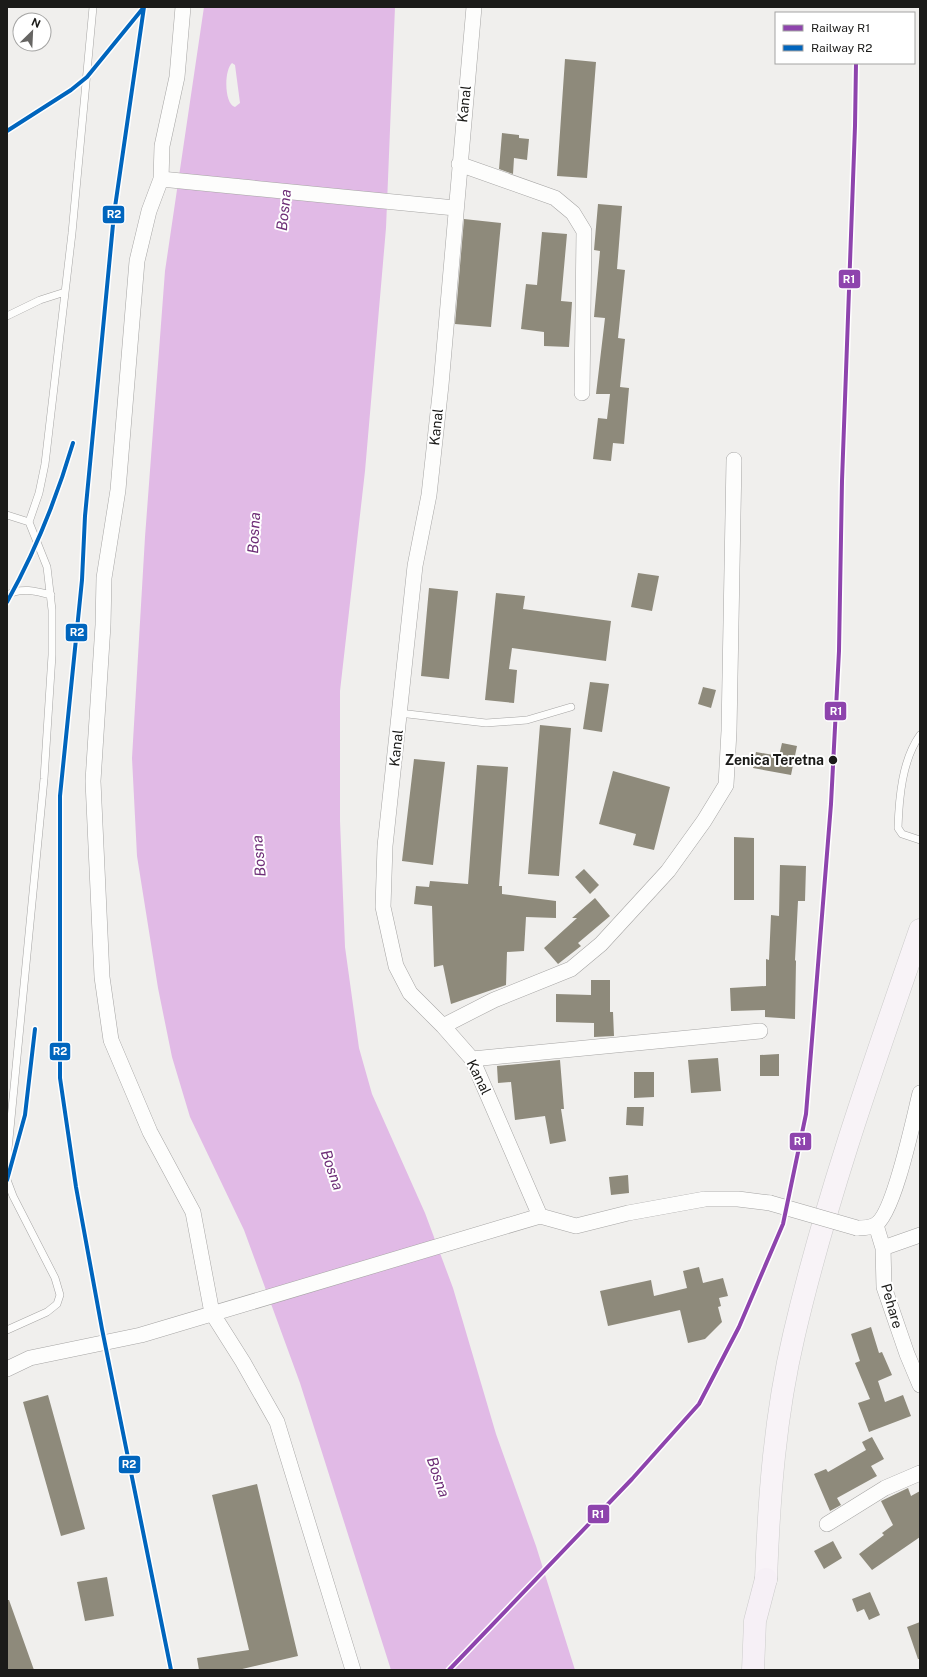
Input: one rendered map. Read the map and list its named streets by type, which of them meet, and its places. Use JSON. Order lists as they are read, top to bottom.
{
  "streets": {
    "street": ["Kanal", "Pehare"]
  },
  "water": ["Bosna"],
  "places": ["Zenica Teretna"],
  "lines": ["rail line R2", "rail line R1"],
  "legend": ["Railway R1", "Railway R2"],
  "north": "top right"
}
